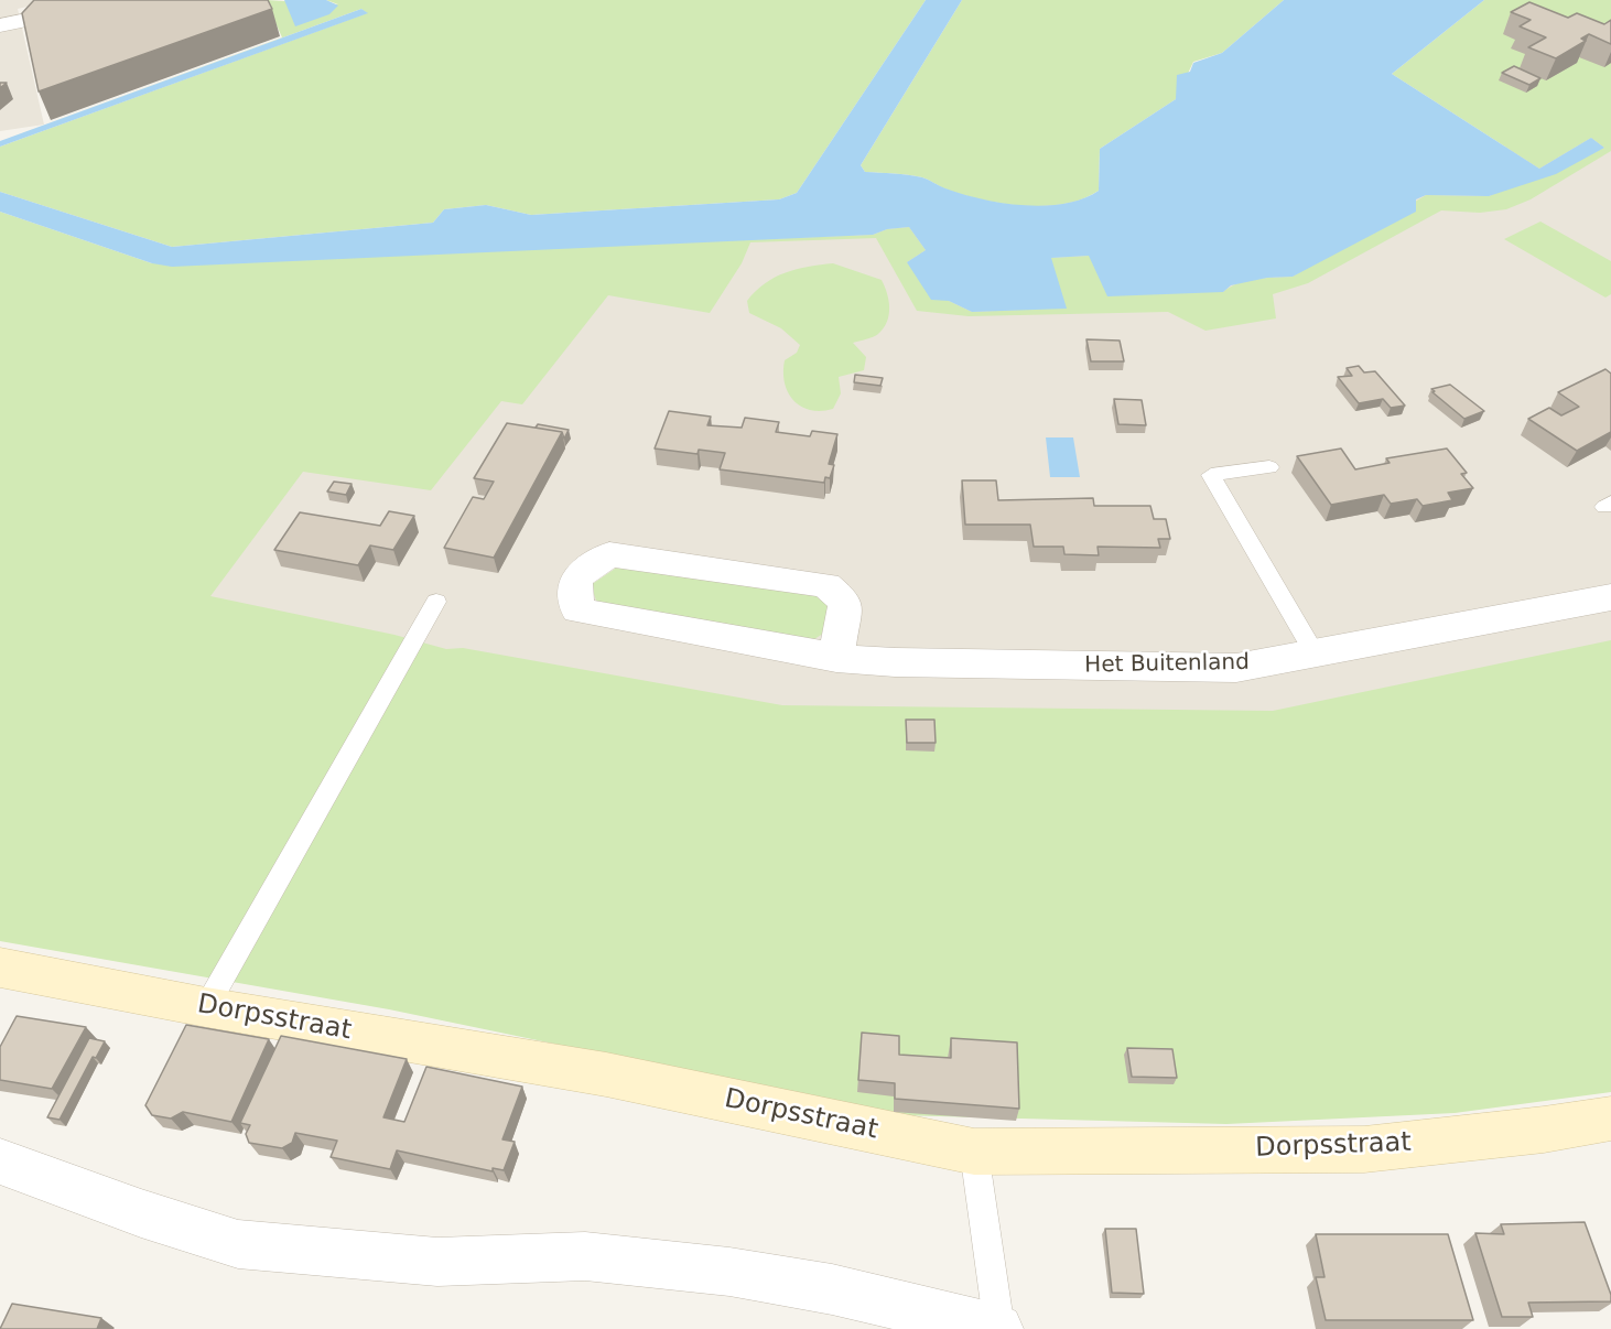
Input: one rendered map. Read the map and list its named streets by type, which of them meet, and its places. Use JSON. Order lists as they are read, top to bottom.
{
  "streets": {
    "main road": ["Dorpsstraat"],
    "street": ["Het Buitenland"]
  }
}
